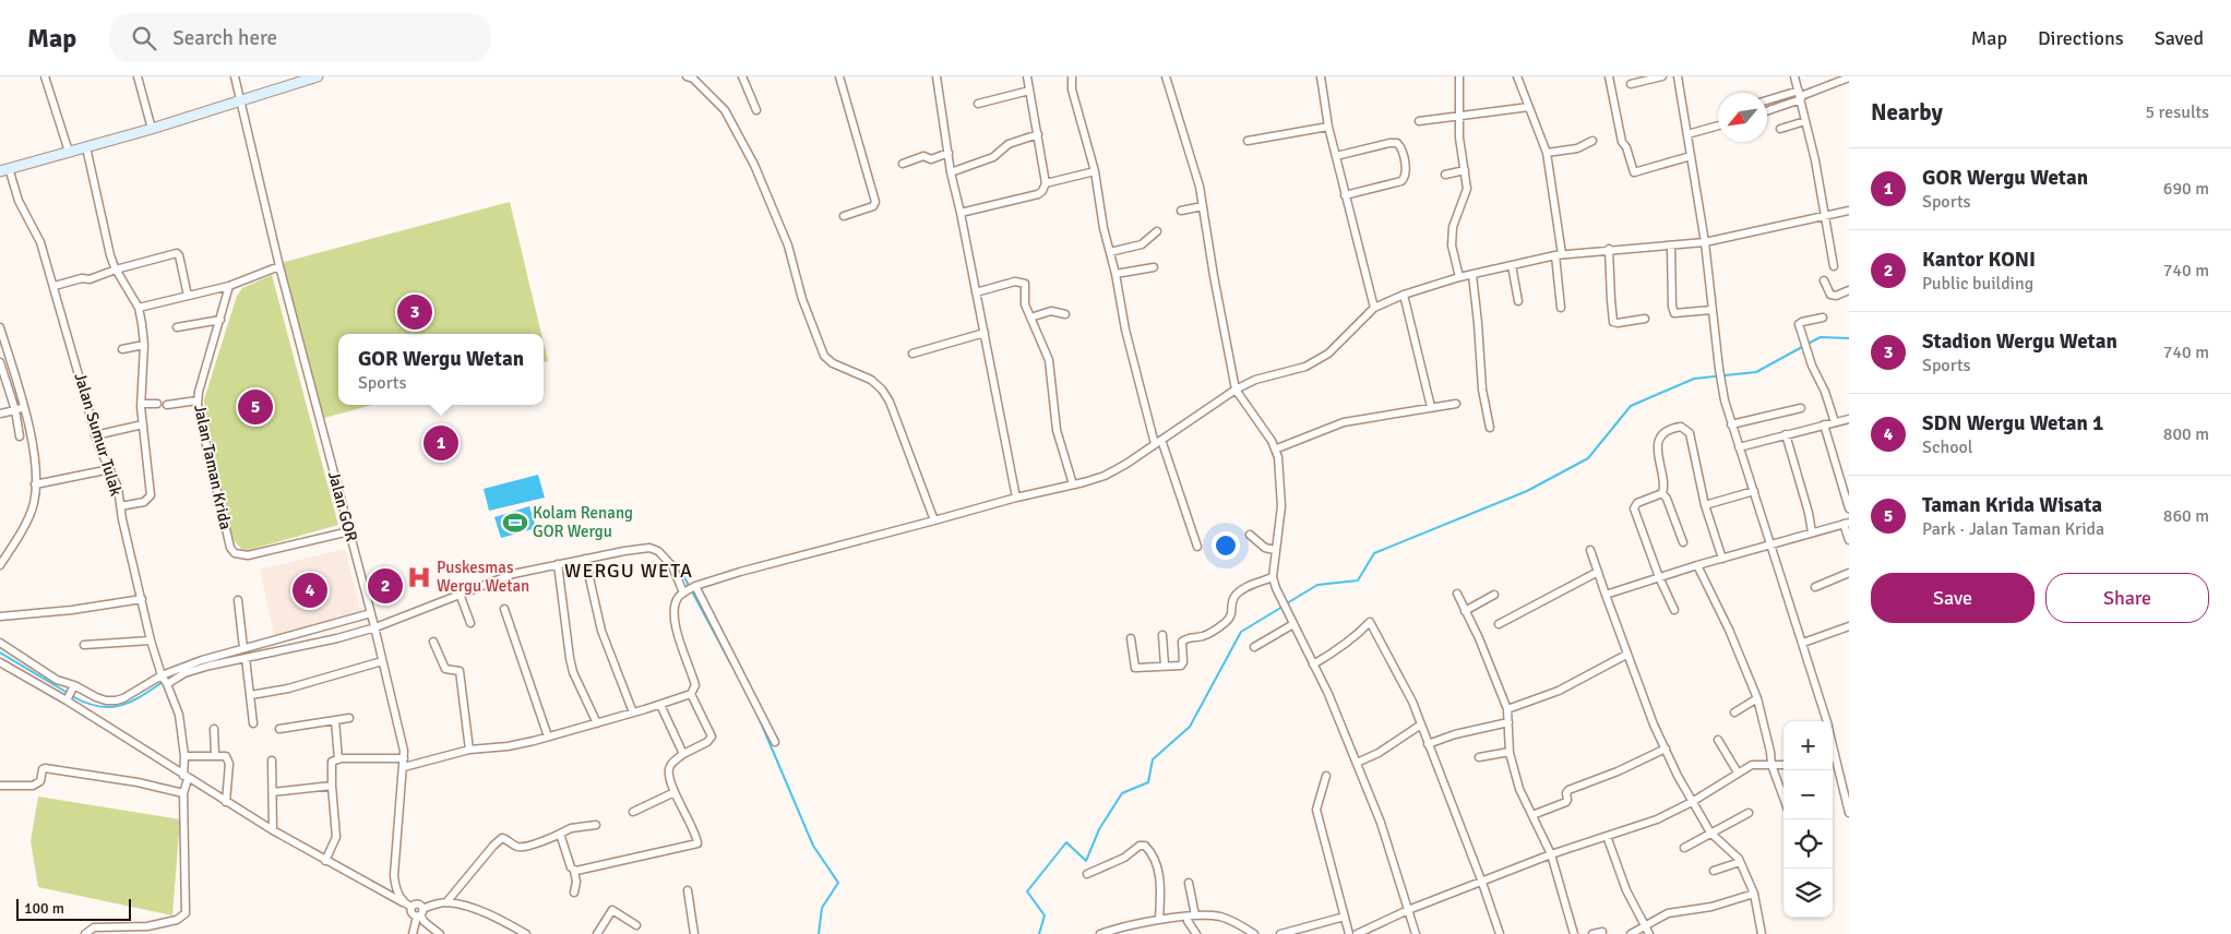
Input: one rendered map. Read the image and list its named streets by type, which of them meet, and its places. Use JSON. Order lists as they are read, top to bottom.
{
  "streets": {
    "street": ["Jalan Sumur Tulak", "Jalan Taman Krida", "Jalan GOR"]
  },
  "crossings": [
    ["Jalan Taman Krida", "Jalan GOR"]
  ],
  "districts": ["WERGU WETA"],
  "places": {
    "sports": ["Kolam Renang GOR Wergu"],
    "hospital": ["Puskesmas Wergu Wetan"]
  },
  "scale_bar": "100 m",
  "north": "bottom left",
  "page": {
    "header": "Map",
    "search": "Search here",
    "nav": ["Map", "Directions", "Saved"],
    "heading": ["Nearby", "5 results"],
    "list": [
      {
        "mark": "1",
        "name": "GOR Wergu Wetan",
        "note": "Sports",
        "value": "690 m"
      },
      {
        "mark": "2",
        "name": "Kantor KONI",
        "note": "Public building",
        "value": "740 m"
      },
      {
        "mark": "3",
        "name": "Stadion Wergu Wetan",
        "note": "Sports",
        "value": "740 m"
      },
      {
        "mark": "4",
        "name": "SDN Wergu Wetan 1",
        "note": "School",
        "value": "800 m"
      },
      {
        "mark": "5",
        "name": "Taman Krida Wisata",
        "note": "Park · Jalan Taman Krida",
        "value": "860 m"
      }
    ],
    "pins": [
      "3",
      "5",
      "1",
      "2",
      "4"
    ],
    "popup": ["GOR Wergu Wetan", "Sports"],
    "buttons": ["Save", "Share"],
    "map_buttons": ["+", "−"],
    "scale": "100 m"
  }
}
